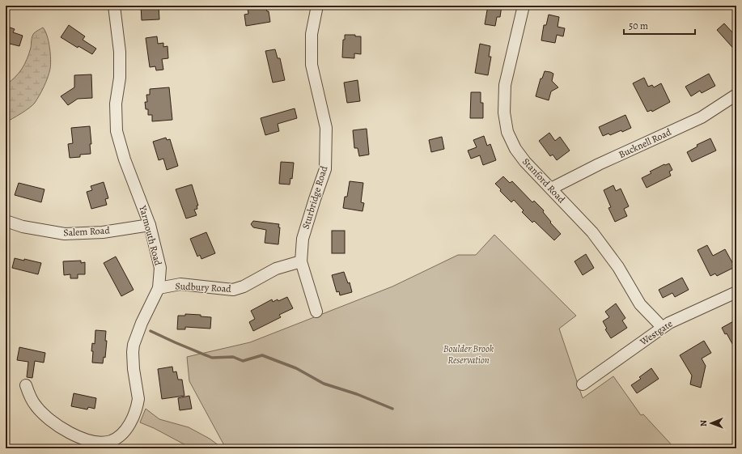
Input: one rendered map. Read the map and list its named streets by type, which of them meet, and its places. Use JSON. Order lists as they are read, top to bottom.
{
  "streets": {
    "street": [
      "Bucknell Road",
      "Stanford Road",
      "Sturbridge Road",
      "Salem Road",
      "Yarmouth Road",
      "Sudbury Road",
      "Westgate"
    ]
  },
  "crossings": [
    ["Bucknell Road", "Stanford Road"],
    ["Stanford Road", "Westgate"],
    ["Sturbridge Road", "Sudbury Road"],
    ["Salem Road", "Yarmouth Road"],
    ["Yarmouth Road", "Sudbury Road"]
  ],
  "parks": ["Boulder Brook Reservation"],
  "scale_bar": "50 m",
  "north": "left"
}
